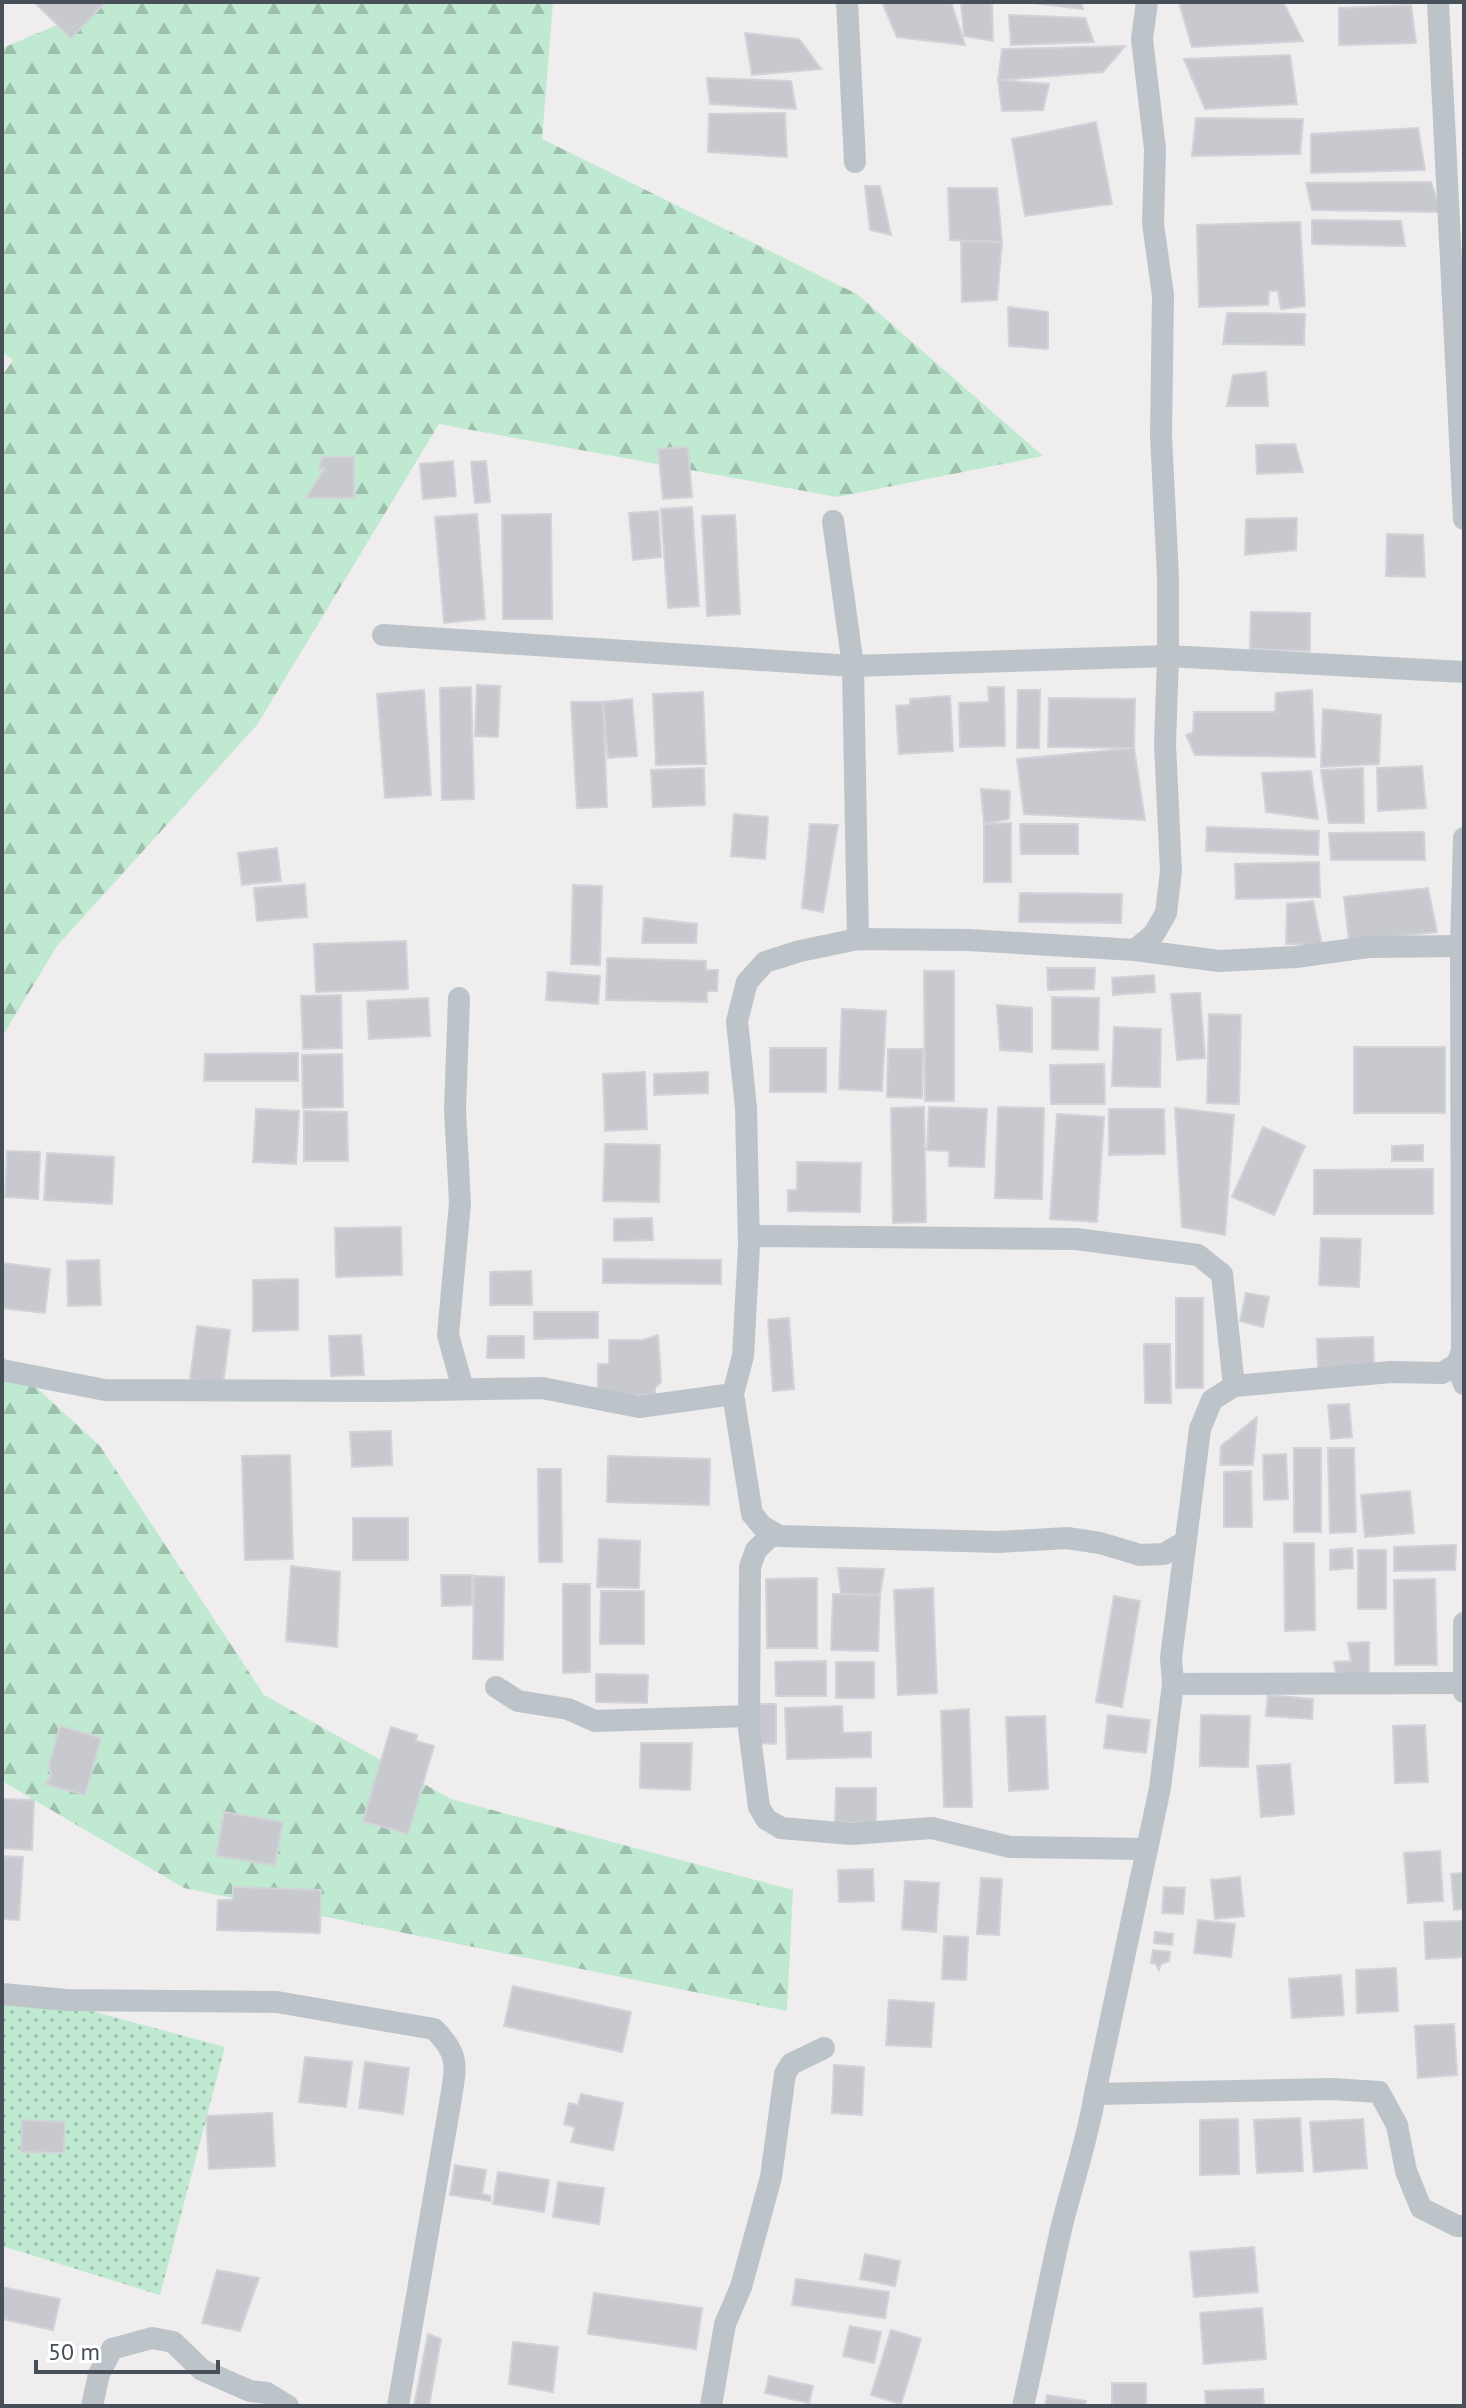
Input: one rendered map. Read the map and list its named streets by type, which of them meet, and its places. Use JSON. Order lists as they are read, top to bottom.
{
  "scale_bar": "50 m"
}
